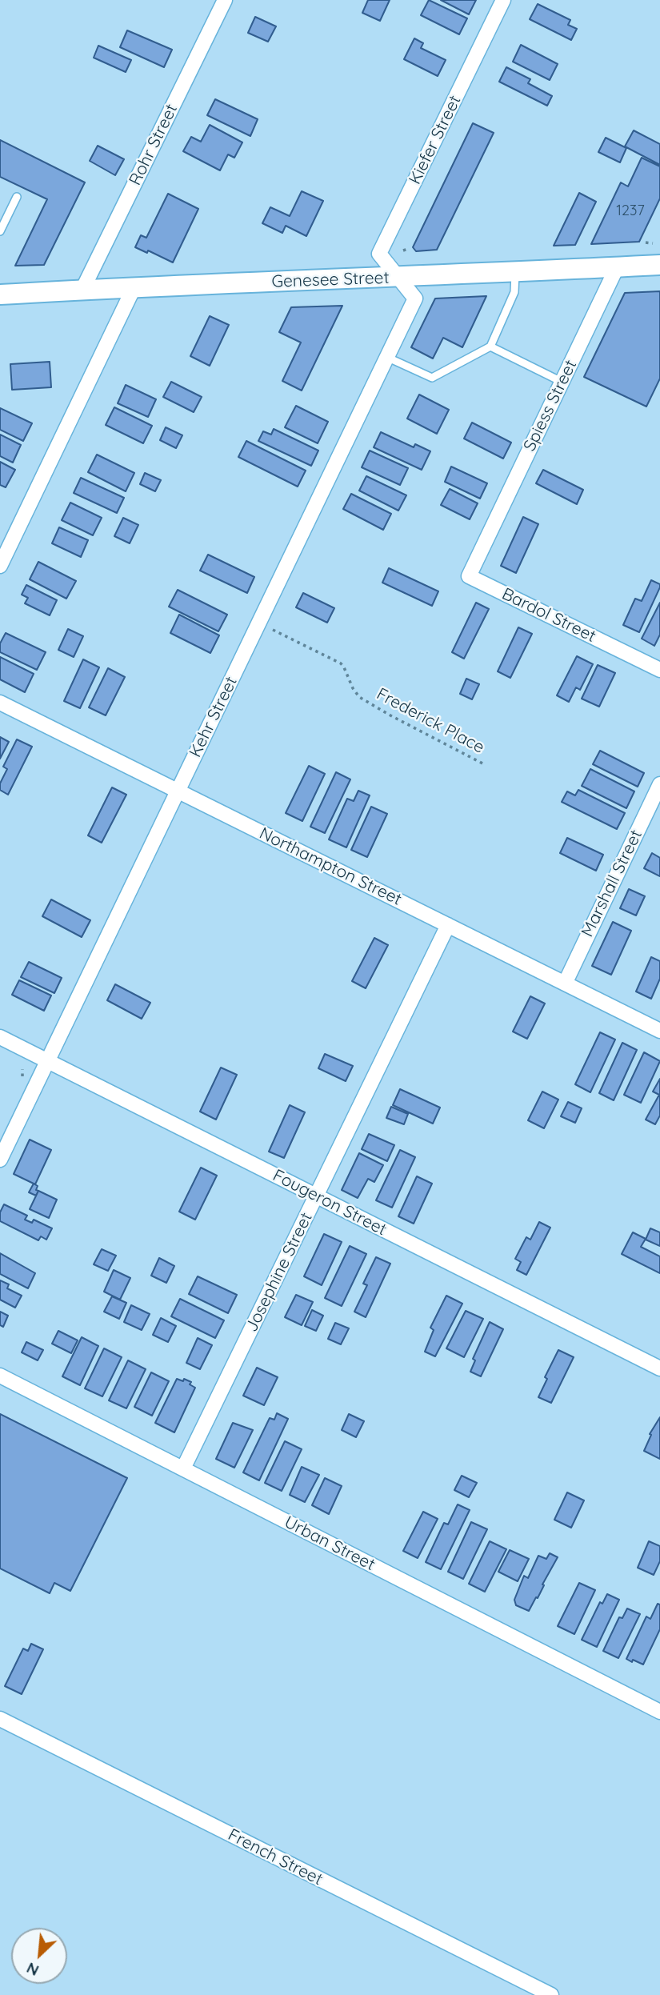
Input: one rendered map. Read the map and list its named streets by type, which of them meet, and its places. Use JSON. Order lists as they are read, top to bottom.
{
  "streets": {
    "main road": ["Genesee Street"],
    "street": [
      "Kiefer Street",
      "Rohr Street",
      "Spiess Street",
      "Bardol Street",
      "Kehr Street",
      "Northampton Street",
      "Marshall Street",
      "Fougeron Street",
      "Josephine Street",
      "Urban Street",
      "French Street"
    ],
    "path": ["Frederick Place"]
  },
  "crossings": [
    ["Kiefer Street", "Genesee Street"],
    ["Kiefer Street", "Kehr Street"],
    ["Rohr Street", "Genesee Street"],
    ["Genesee Street", "Spiess Street"],
    ["Genesee Street", "Kehr Street"],
    ["Spiess Street", "Bardol Street"],
    ["Kehr Street", "Frederick Place"],
    ["Kehr Street", "Northampton Street"],
    ["Kehr Street", "Fougeron Street"],
    ["Northampton Street", "Marshall Street"],
    ["Northampton Street", "Josephine Street"],
    ["Fougeron Street", "Josephine Street"],
    ["Josephine Street", "Urban Street"]
  ],
  "house_numbers": ["1237"],
  "north": "bottom left"
}
